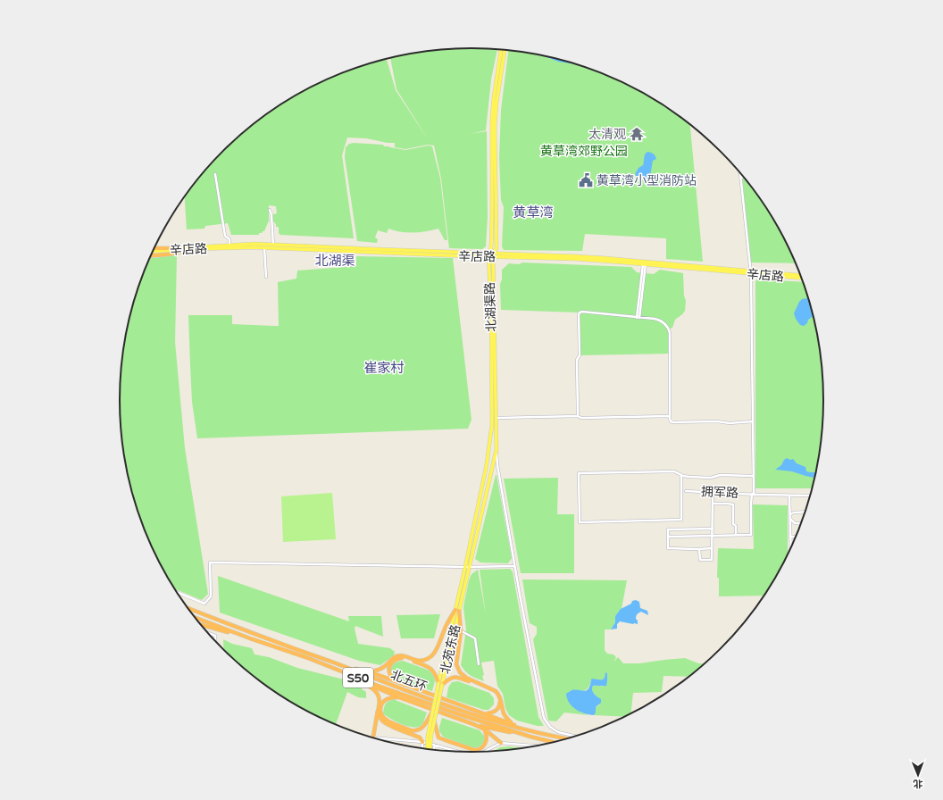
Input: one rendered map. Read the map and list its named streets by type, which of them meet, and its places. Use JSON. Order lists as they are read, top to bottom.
{
  "streets": {
    "highway": ["S50", "北五环"],
    "main road": ["辛店路", "北湖渠路", "北苑东路"],
    "street": ["拥军路"]
  },
  "crossings": [
    ["辛店路", "北湖渠路"],
    ["北湖渠路", "北苑东路"]
  ],
  "districts": ["黄草湾", "北湖渠", "崔家村"],
  "parks": ["黄草湾郊野公园"],
  "places": {
    "temple": ["太清观"],
    "public building": ["黄草湾小型消防站"]
  },
  "north": "bottom"
}
